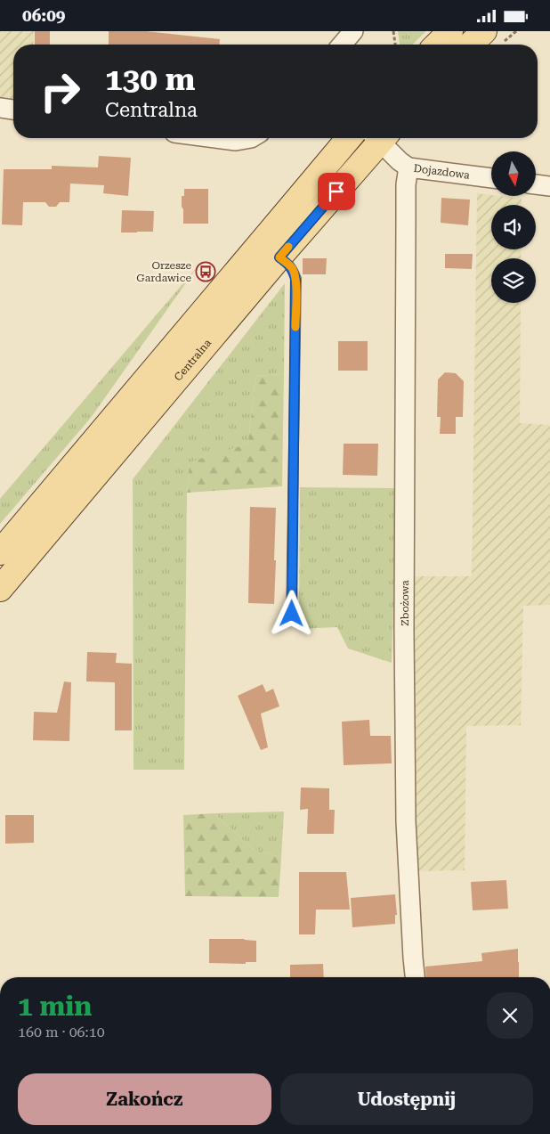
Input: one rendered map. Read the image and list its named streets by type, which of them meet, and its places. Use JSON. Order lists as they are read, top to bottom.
{
  "streets": {
    "main road": ["Centralna"],
    "street": ["Dojazdowa", "Zbożowa"]
  },
  "crossings": [
    ["Dojazdowa", "Zbożowa"]
  ],
  "places": {
    "bus stop": ["Orzesze Gardawice"]
  },
  "north": "bottom",
  "page": {
    "status": "06:09",
    "turn": ["130 m", "Centralna"],
    "heading": ["1 min", "160 m · 06:10"],
    "buttons": ["Zakończ", "Udostępnij"]
  }
}
